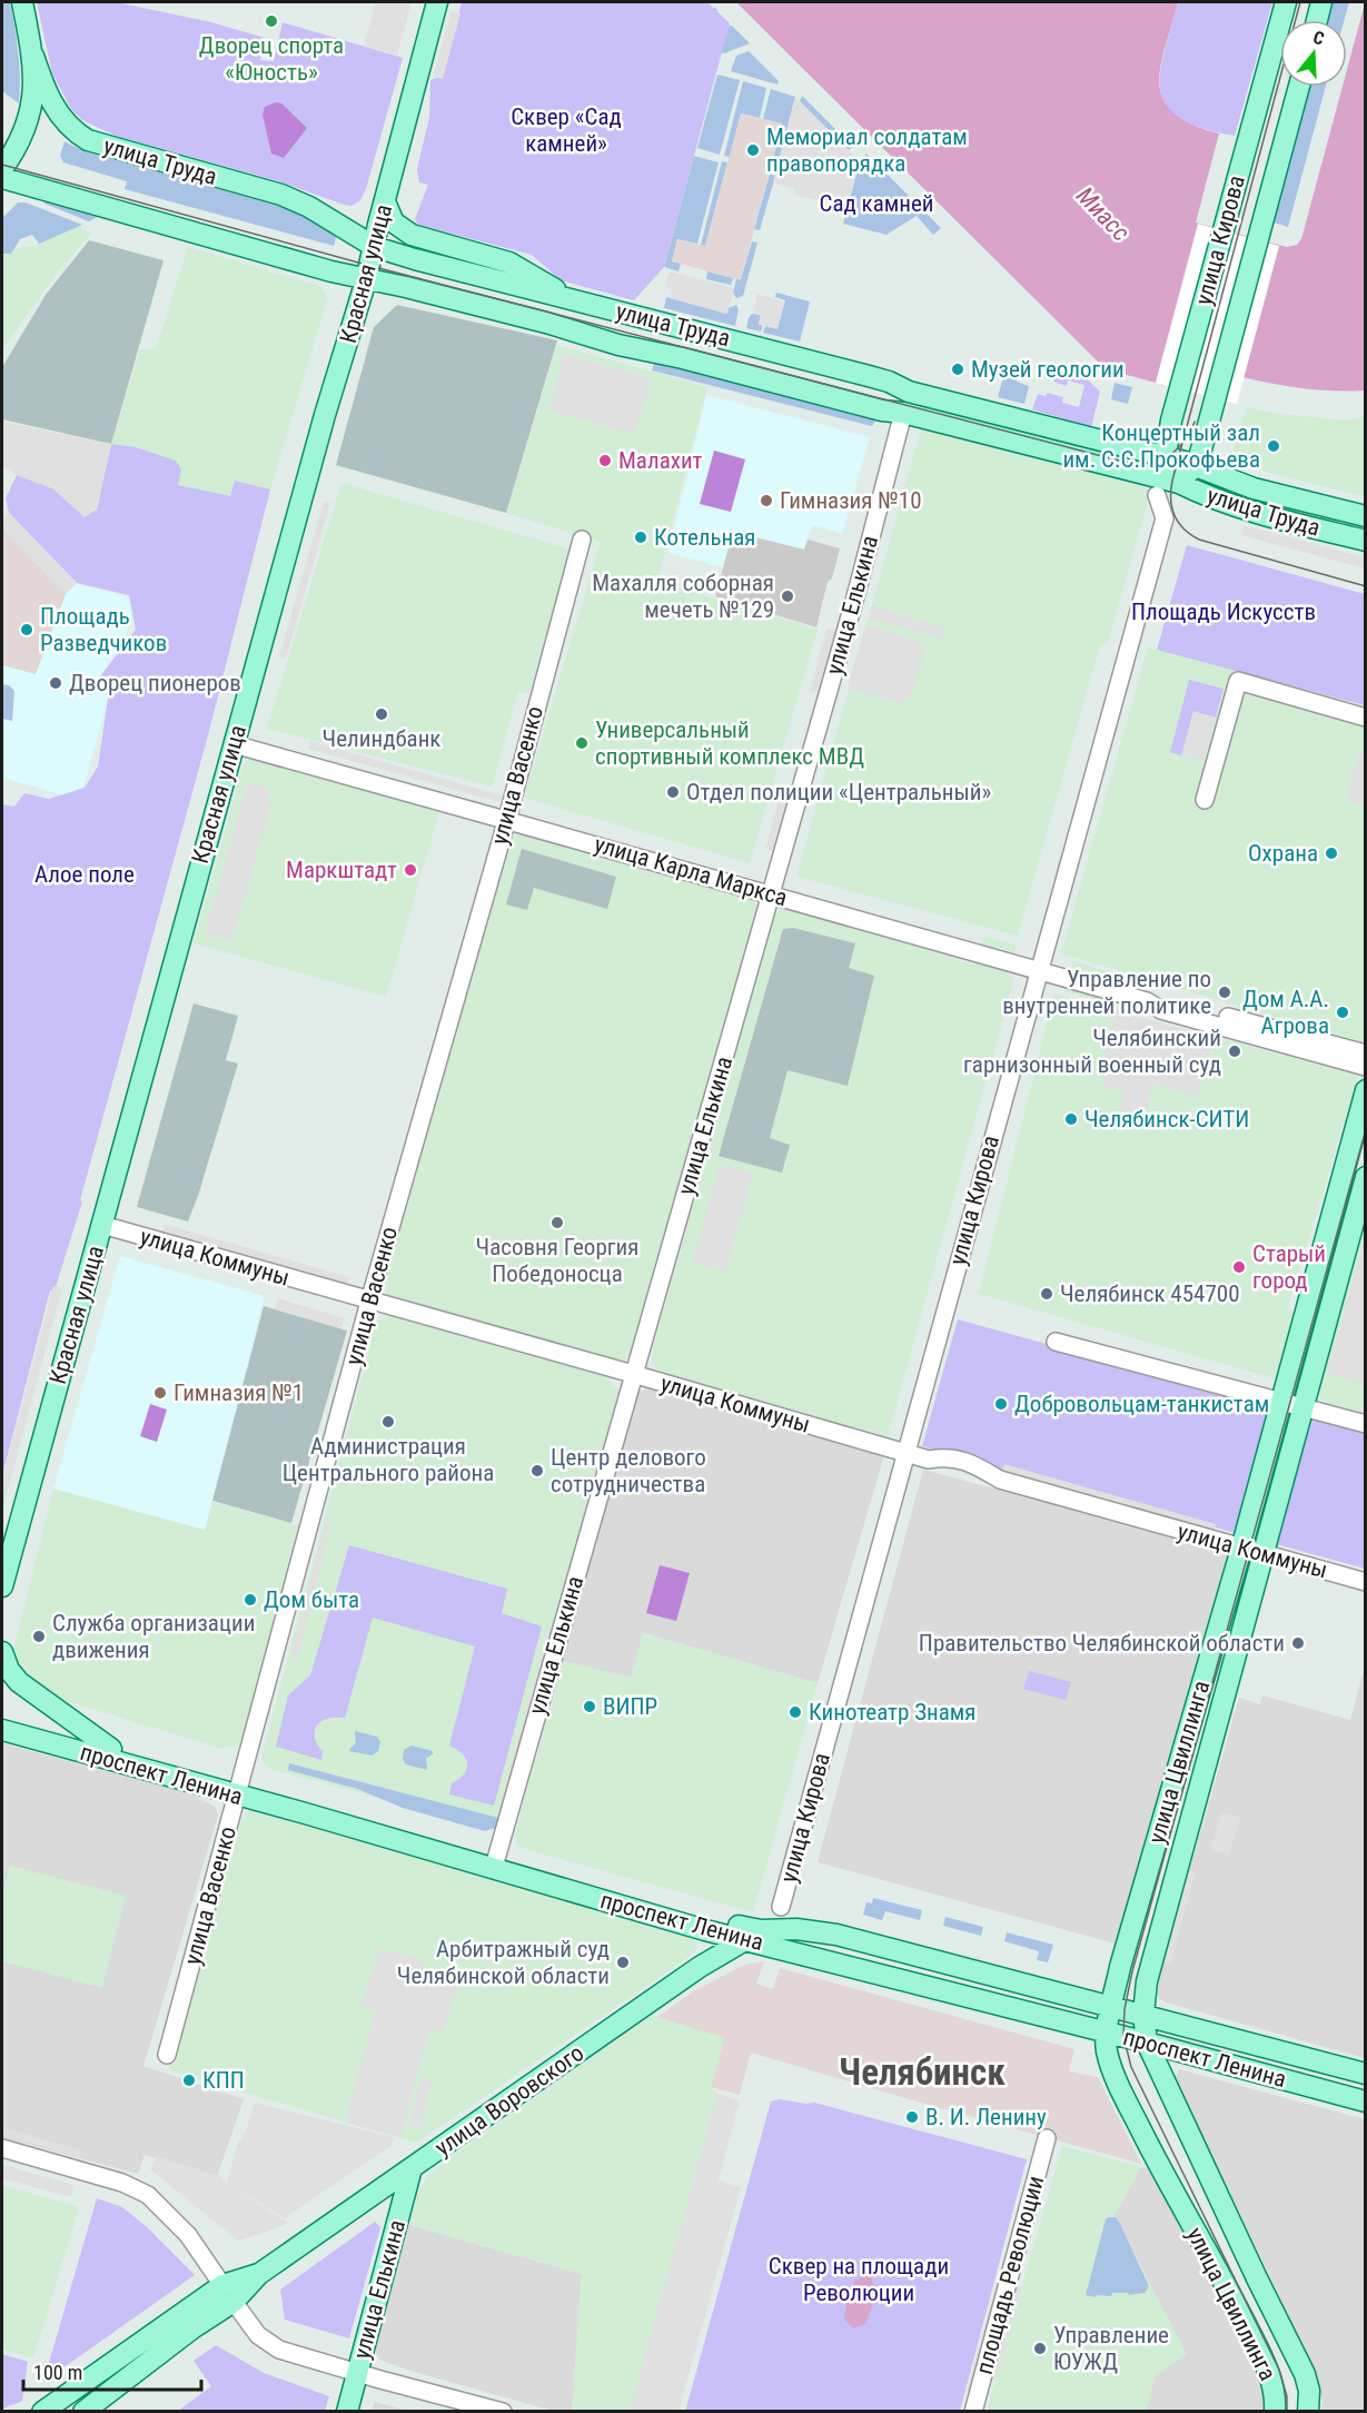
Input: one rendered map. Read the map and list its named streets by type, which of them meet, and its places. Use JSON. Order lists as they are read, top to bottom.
{
  "streets": {
    "main road": [
      "улица Труда",
      "улица Кирова",
      "Красная улица",
      "улица Елькина",
      "улица Цвиллинга",
      "проспект Ленина",
      "улица Воровского"
    ],
    "street": [
      "улица Васенко",
      "улица Карла Маркса",
      "улица Коммуны",
      "площадь Революции"
    ]
  },
  "crossings": [
    ["улица Труда", "улица Кирова"],
    ["улица Труда", "Красная улица"],
    ["улица Труда", "улица Елькина"],
    ["улица Кирова", "улица Карла Маркса"],
    ["улица Кирова", "улица Коммуны"],
    ["Красная улица", "улица Карла Маркса"],
    ["Красная улица", "улица Коммуны"],
    ["улица Елькина", "улица Карла Маркса"],
    ["улица Елькина", "улица Коммуны"],
    ["улица Елькина", "проспект Ленина"],
    ["улица Елькина", "улица Воровского"],
    ["улица Васенко", "улица Карла Маркса"],
    ["улица Васенко", "улица Коммуны"],
    ["улица Васенко", "проспект Ленина"],
    ["улица Коммуны", "улица Цвиллинга"],
    ["улица Цвиллинга", "проспект Ленина"],
    ["проспект Ленина", "улица Воровского"]
  ],
  "districts": ["Челябинск"],
  "water": ["Миасс"],
  "parks": [
    "Сквер «Сад камней»",
    "Сад камней",
    "Площадь Искусств",
    "Алое поле",
    "Сквер на площади Революции"
  ],
  "places": [
    "Дворец спорта «Юность»",
    "Мемориал солдатам правопорядка",
    "Музей геологии",
    "Концертный зал им. С.С.Прокофьева",
    "Малахит",
    "Гимназия №10",
    "Котельная",
    "Махалля соборная мечеть №129",
    "Площадь Разведчиков",
    "Дворец пионеров",
    "Челиндбанк",
    "Универсальный спортивный комплекс МВД",
    "Отдел полиции «Центральный»",
    "Охрана",
    "Маркштадт",
    "Управление по внутренней политике",
    "Дом А.А. Агрова",
    "Челябинский гарнизонный военный суд",
    "Челябинск-СИТИ",
    "Часовня Георгия Победоносца",
    "Старый город",
    "Челябинск 454700",
    "Гимназия №1",
    "Добровольцам-танкистам",
    "Администрация Центрального района",
    "Центр делового сотрудничества",
    "Дом быта",
    "Служба организации движения",
    "Правительство Челябинской области",
    "ВИПР",
    "Кинотеатр Знамя",
    "Арбитражный суд Челябинской области",
    "КПП",
    "В. И. Ленину",
    "Управление ЮУЖД"
  ],
  "scale_bar": "100 m",
  "north": "top"
}
